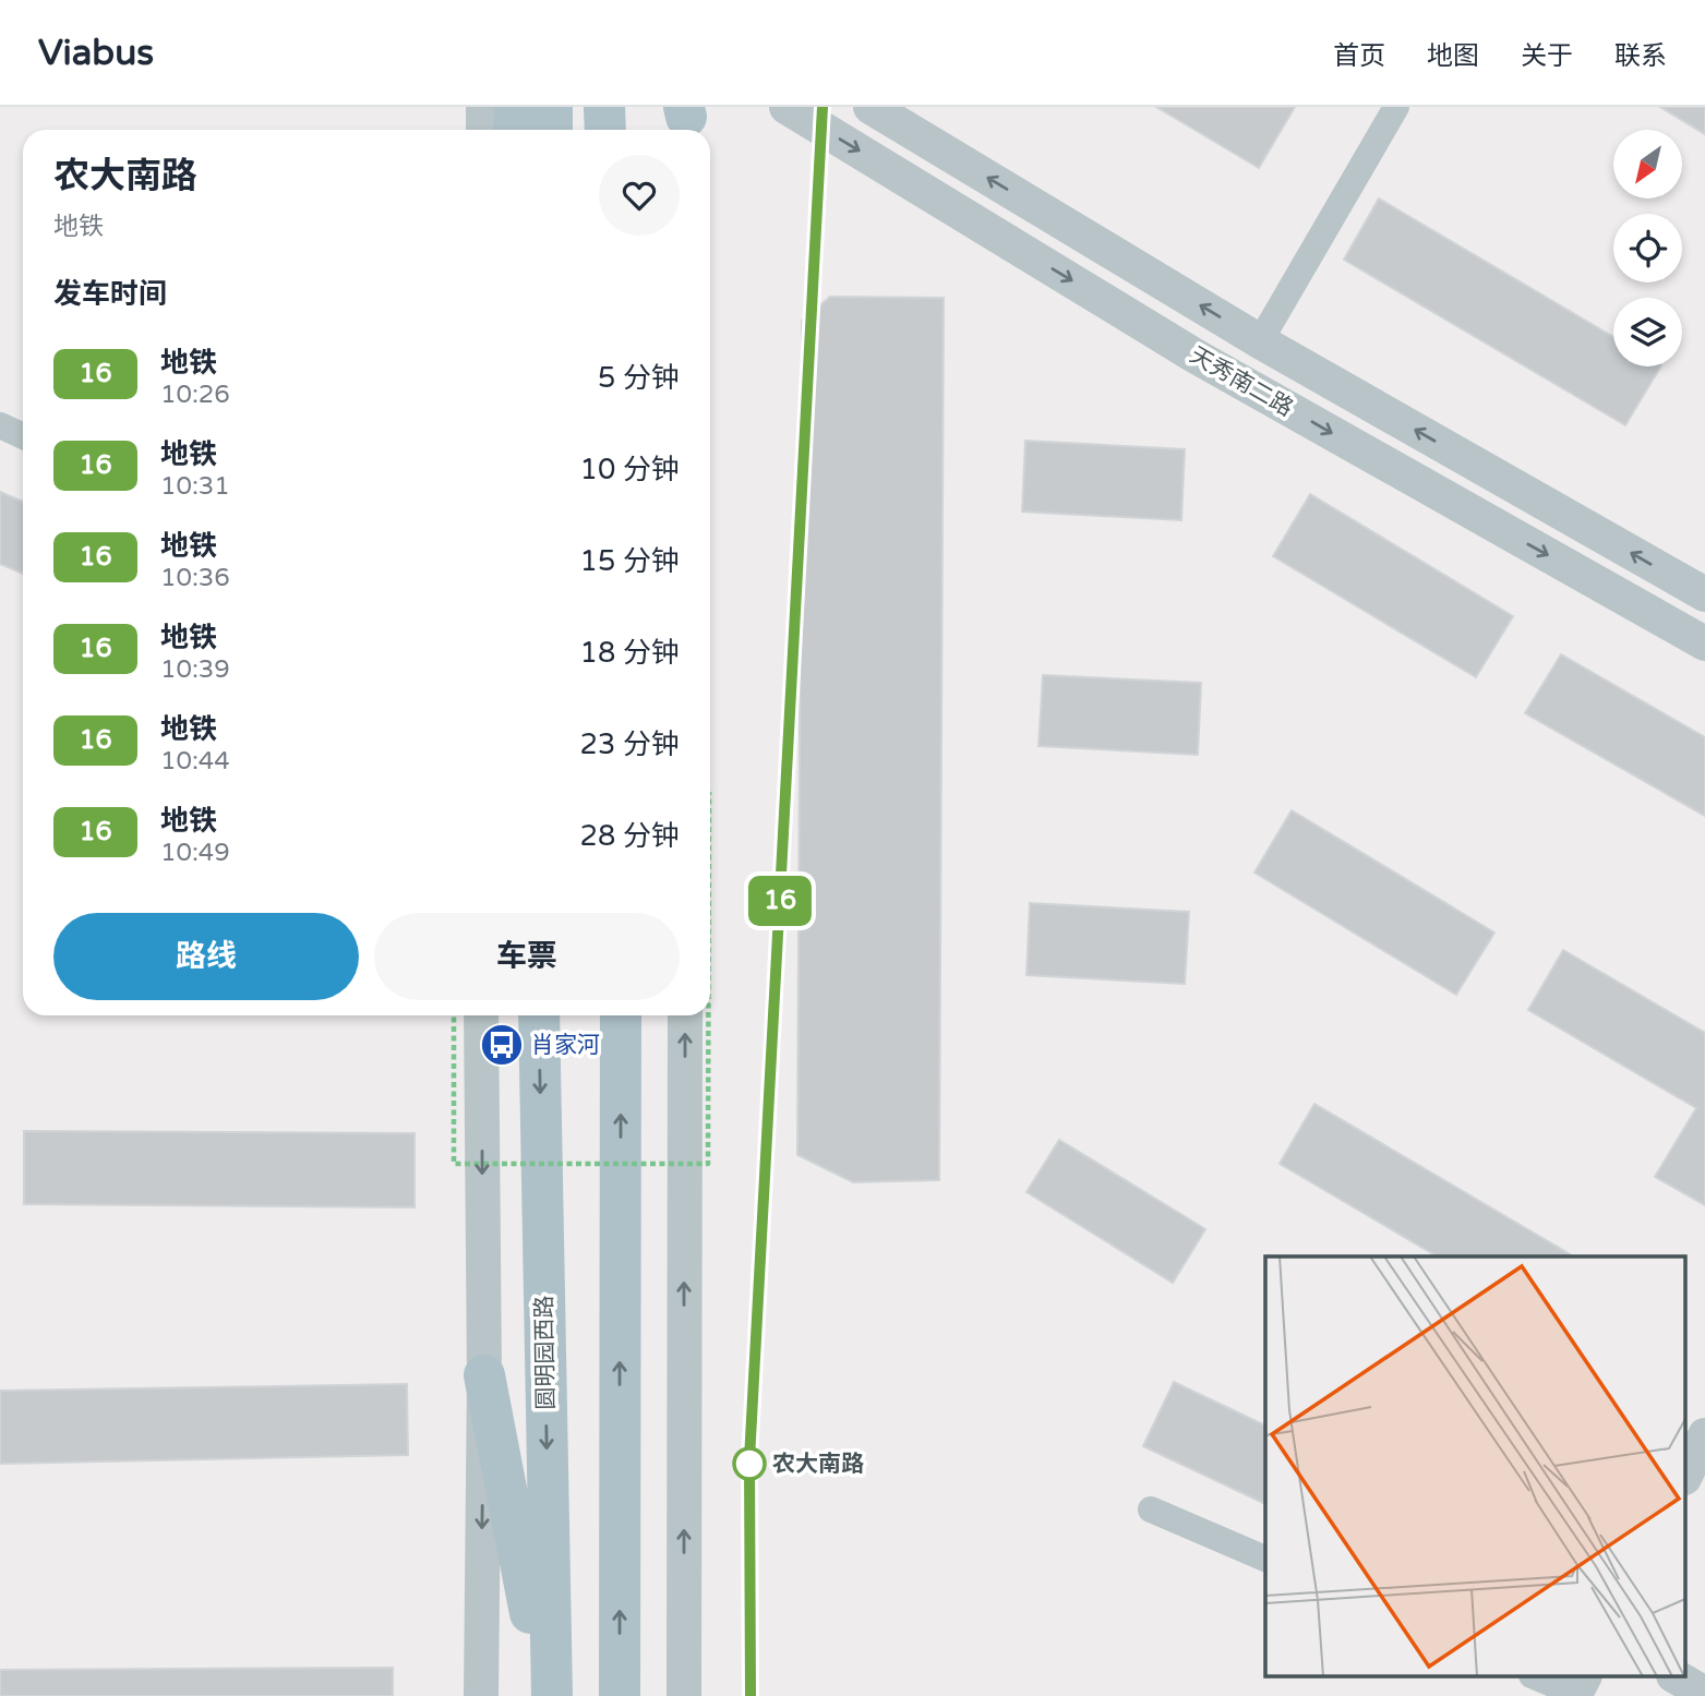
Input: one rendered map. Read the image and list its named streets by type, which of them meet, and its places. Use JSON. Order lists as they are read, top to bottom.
{
  "streets": {
    "main road": ["圆明园西路"],
    "street": ["天秀南二路"]
  },
  "places": {
    "bus stop": ["肖家河"],
    "other": ["农大南路"]
  },
  "lines": ["metro line 16"],
  "north": "bottom left",
  "page": {
    "header": "Viabus",
    "nav": [
      "首页",
      "地图",
      "关于",
      "联系"
    ],
    "on_map": "16",
    "heading": [
      ["农大南路", "地铁"],
      "发车时间"
    ],
    "list": [
      {
        "mark": "16",
        "name": "地铁",
        "note": "10:26",
        "value": "5 分钟"
      },
      {
        "mark": "16",
        "name": "地铁",
        "note": "10:31",
        "value": "10 分钟"
      },
      {
        "mark": "16",
        "name": "地铁",
        "note": "10:36",
        "value": "15 分钟"
      },
      {
        "mark": "16",
        "name": "地铁",
        "note": "10:39",
        "value": "18 分钟"
      },
      {
        "mark": "16",
        "name": "地铁",
        "note": "10:44",
        "value": "23 分钟"
      },
      {
        "mark": "16",
        "name": "地铁",
        "note": "10:49",
        "value": "28 分钟"
      }
    ],
    "buttons": ["路线", "车票"]
  }
}
